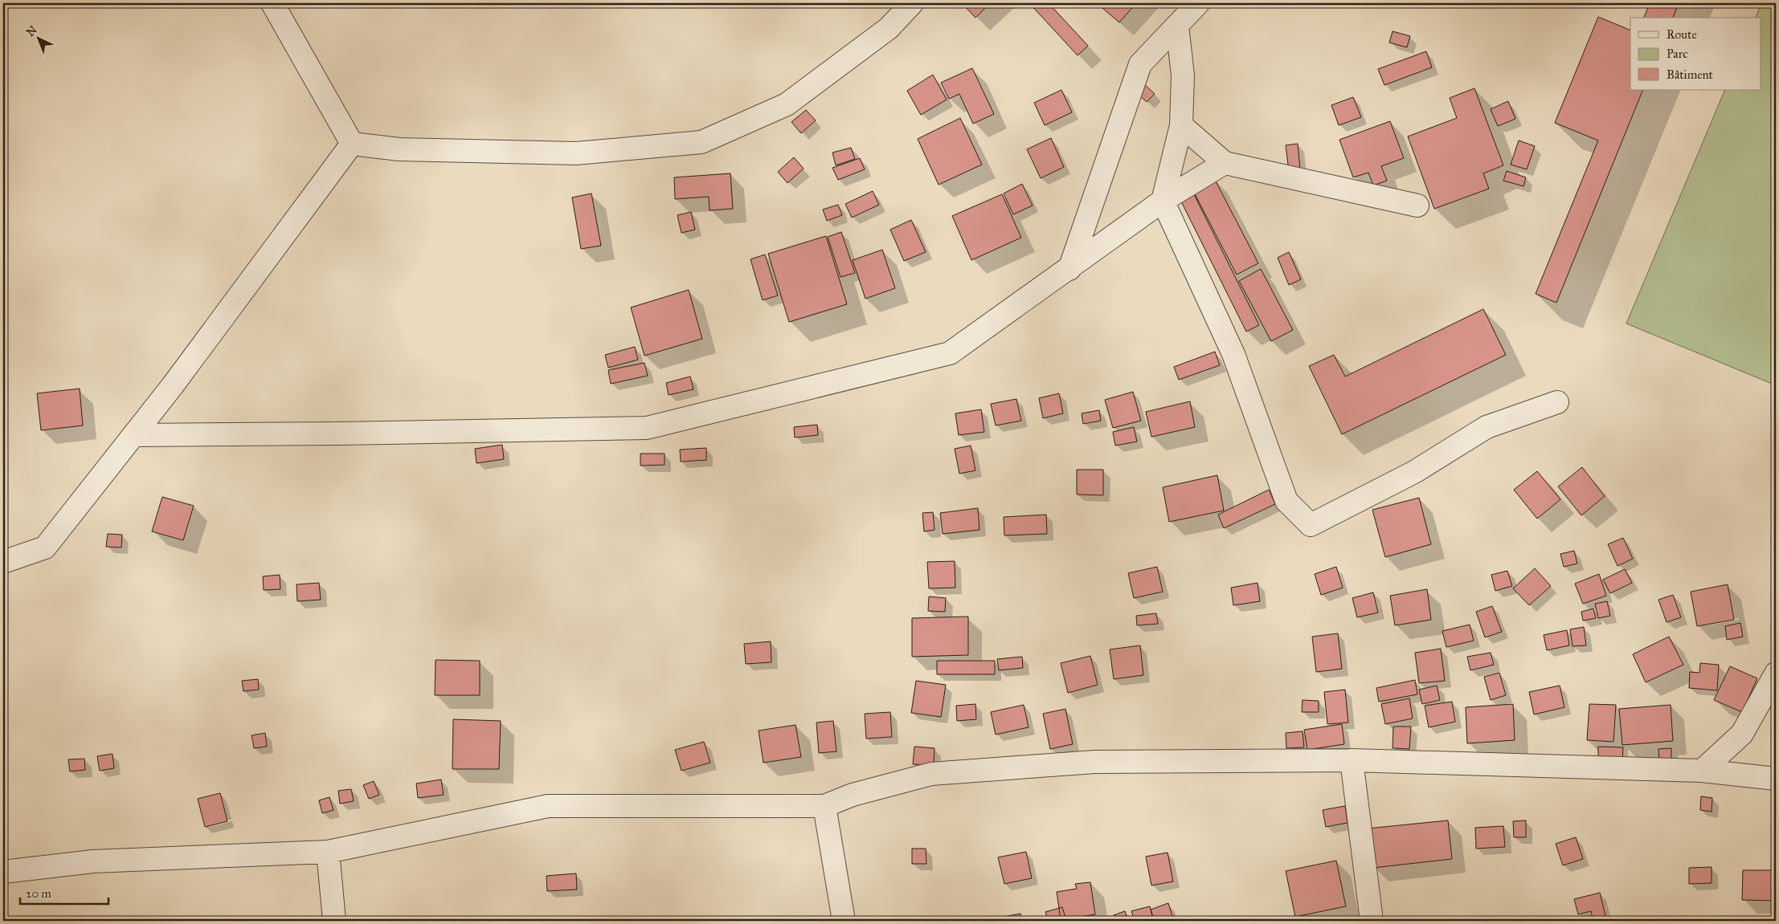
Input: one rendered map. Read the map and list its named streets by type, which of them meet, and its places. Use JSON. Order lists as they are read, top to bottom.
{
  "legend": ["Route", "Parc", "Bâtiment"],
  "scale_bar": "20 m",
  "north": "top left"
}
